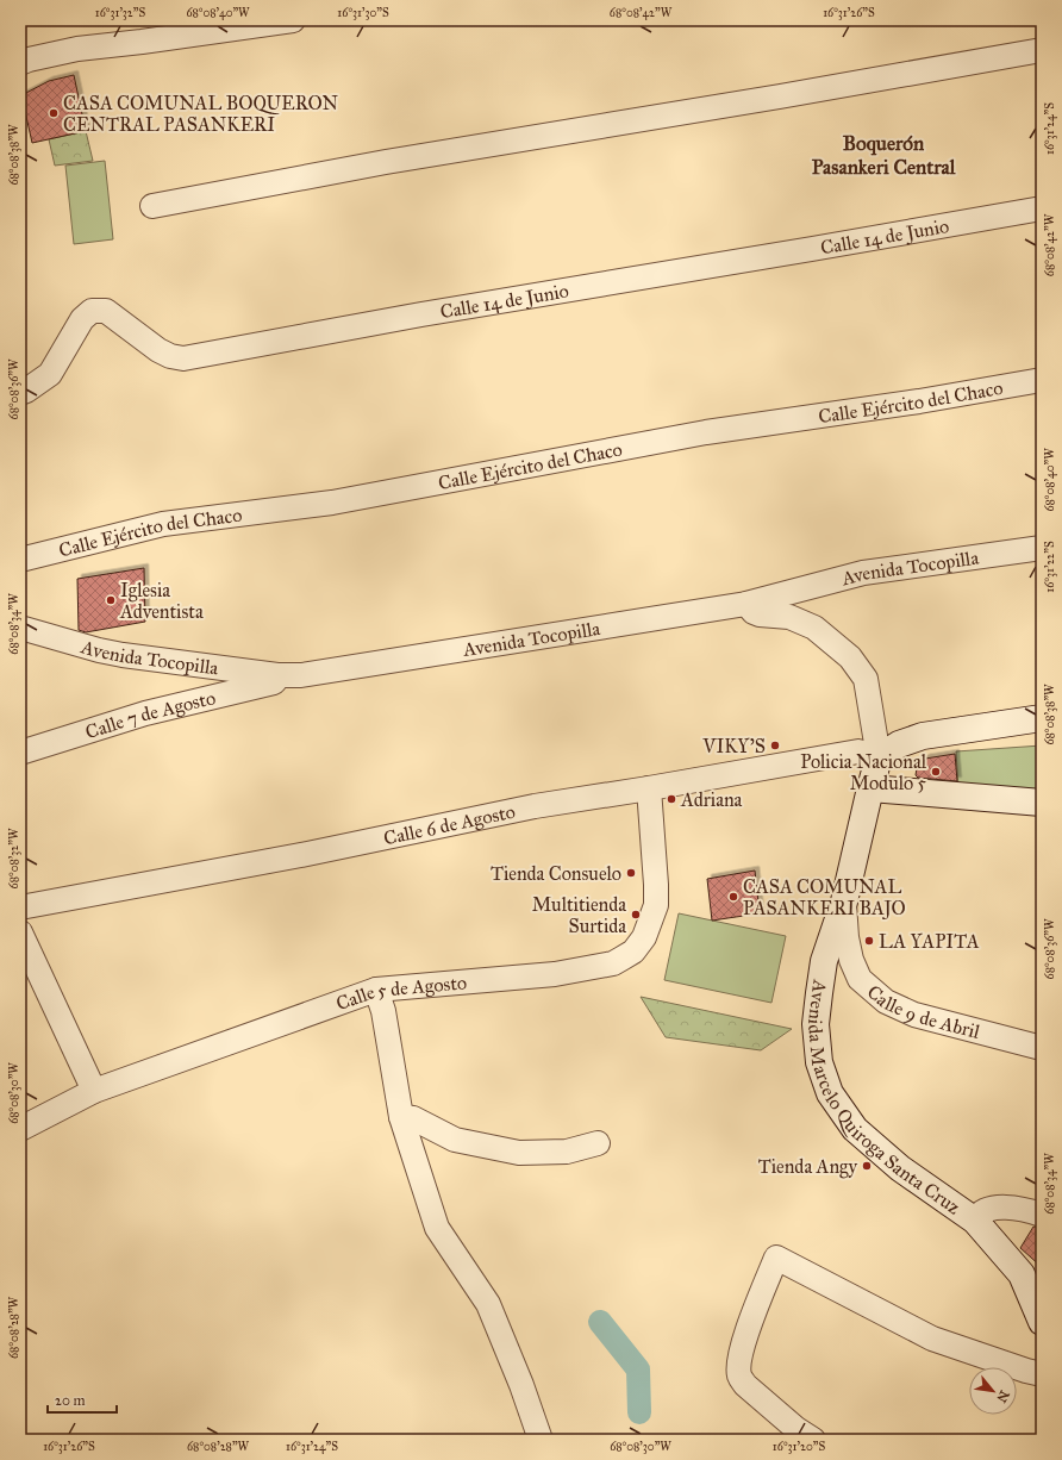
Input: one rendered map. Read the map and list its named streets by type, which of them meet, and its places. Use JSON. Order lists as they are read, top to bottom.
{
  "streets": {
    "main road": ["Avenida Marcelo Quiroga Santa Cruz"],
    "street": [
      "Calle 14 de Junio",
      "Calle Ejército del Chaco",
      "Avenida Tocopilla",
      "Calle 7 de Agosto",
      "Calle 6 de Agosto",
      "Calle 5 de Agosto",
      "Calle 9 de Abril"
    ]
  },
  "crossings": [
    ["Avenida Tocopilla", "Calle 7 de Agosto"],
    ["Calle 6 de Agosto", "Calle 5 de Agosto"],
    ["Calle 6 de Agosto", "Avenida Marcelo Quiroga Santa Cruz"],
    ["Calle 9 de Abril", "Avenida Marcelo Quiroga Santa Cruz"]
  ],
  "districts": ["Boquerón Pasankeri Central"],
  "places": [
    "CASA COMUNAL BOQUERON CENTRAL PASANKERI",
    "Iglesia Adventista",
    "VIKY'S",
    "Policia Nacional Modulo 5",
    "Adriana",
    "Tienda Consuelo",
    "CASA COMUNAL PASANKERI BAJO",
    "Multitienda Surtida",
    "LA YAPITA",
    "Tienda Angy"
  ],
  "scale_bar": "20 m",
  "north": "bottom right",
  "coordinates": [
    "16°31'32\"S",
    "68°08'40\"W",
    "16°31'30\"S",
    "68°08'42\"W",
    "16°31'26\"S",
    "16°31'24\"S",
    "68°08'38\"W",
    "68°08'36\"W",
    "16°31'22\"S",
    "68°08'34\"W",
    "68°08'32\"W",
    "68°08'30\"W",
    "68°08'28\"W",
    "16°31'20\"S"
  ]
}
